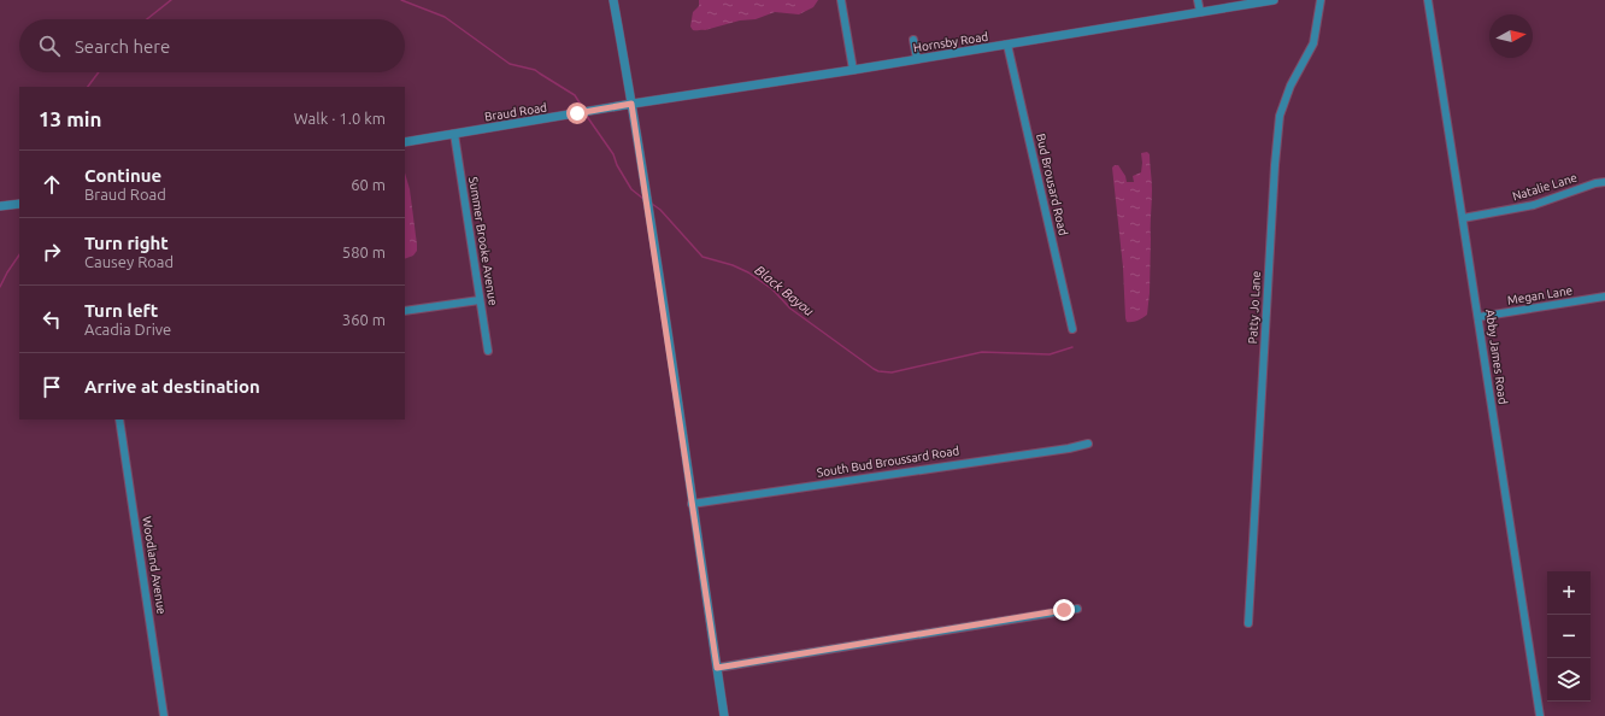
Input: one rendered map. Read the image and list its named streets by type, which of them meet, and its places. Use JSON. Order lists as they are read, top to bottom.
{
  "streets": {
    "street": [
      "Hornsby Road",
      "Braud Road",
      "Bud Brousard Road",
      "Natalie Lane",
      "Summer Brooke Avenue",
      "Megan Lane",
      "Patty Jo Lane",
      "Abby James Road",
      "South Bud Broussard Road",
      "Woodland Avenue"
    ]
  },
  "crossings": [
    ["Hornsby Road", "Braud Road"],
    ["Hornsby Road", "Bud Brousard Road"],
    ["Braud Road", "Summer Brooke Avenue"],
    ["Natalie Lane", "Abby James Road"],
    ["Megan Lane", "Abby James Road"]
  ],
  "water": ["Black Bayou"],
  "north": "right",
  "page": {
    "search": "Search here",
    "heading": ["13 min", "Walk · 1.0 km"],
    "list": [
      ["Continue", "Braud Road", "60 m"],
      ["Turn right", "Causey Road", "580 m"],
      ["Turn left", "Acadia Drive", "360 m"],
      "Arrive at destination"
    ],
    "map_buttons": ["+", "−"]
  }
}
